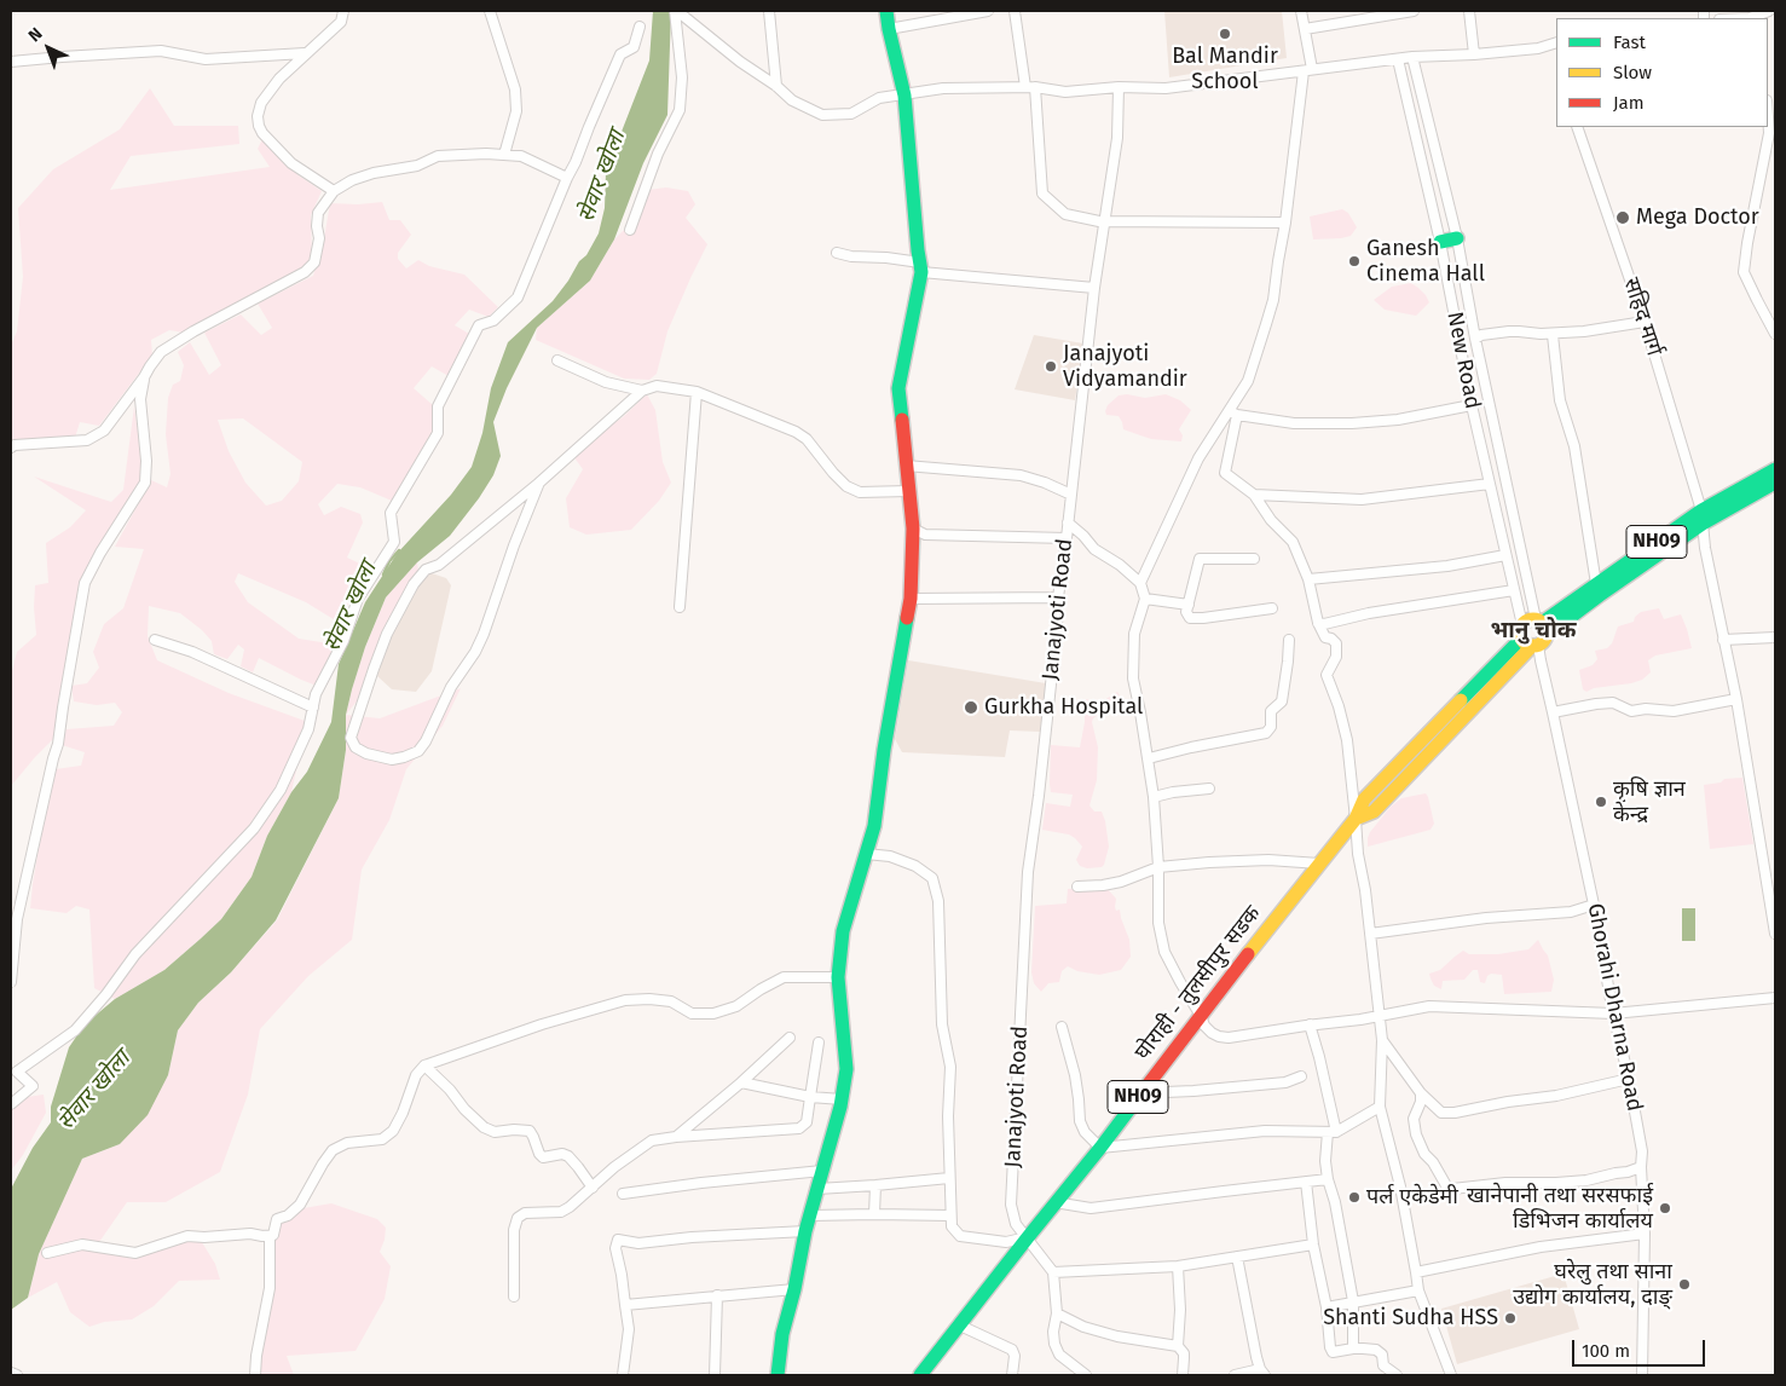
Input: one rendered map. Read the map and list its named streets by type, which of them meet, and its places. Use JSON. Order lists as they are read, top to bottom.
{
  "streets": {
    "main road": ["NH09", "घोराही - तुलसीपुर सडक"],
    "street": [
      "सहिद मार्ग",
      "New Road",
      "Janajyoti Road",
      "Ghorahi Dharna Road"
    ]
  },
  "crossings": [
    ["सहिद मार्ग", "NH09"],
    ["New Road", "NH09"],
    ["New Road", "घोराही - तुलसीपुर सडक"],
    ["New Road", "Ghorahi Dharna Road"],
    ["NH09", "घोराही - तुलसीपुर सडक"],
    ["NH09", "Ghorahi Dharna Road"],
    ["Janajyoti Road", "घोराही - तुलसीपुर सडक"],
    ["घोराही - तुलसीपुर सडक", "Ghorahi Dharna Road"]
  ],
  "districts": ["भानु चोक"],
  "water": ["सेवार खोला"],
  "places": [
    "Bal Mandir School",
    "Mega Doctor",
    "Ganesh Cinema Hall",
    "Janajyoti Vidyamandir",
    "Gurkha Hospital",
    "कृषि ज्ञान केन्द्र",
    "पर्ल एकेडेमी",
    "खानेपानी तथा सरसफाई डिभिजन कार्यालय",
    "घरेलु तथा साना उद्योग कार्यालय, दाङ्",
    "Shanti Sudha HSS"
  ],
  "legend": ["Fast", "Slow", "Jam"],
  "scale_bar": "100 m",
  "north": "top left"
}
